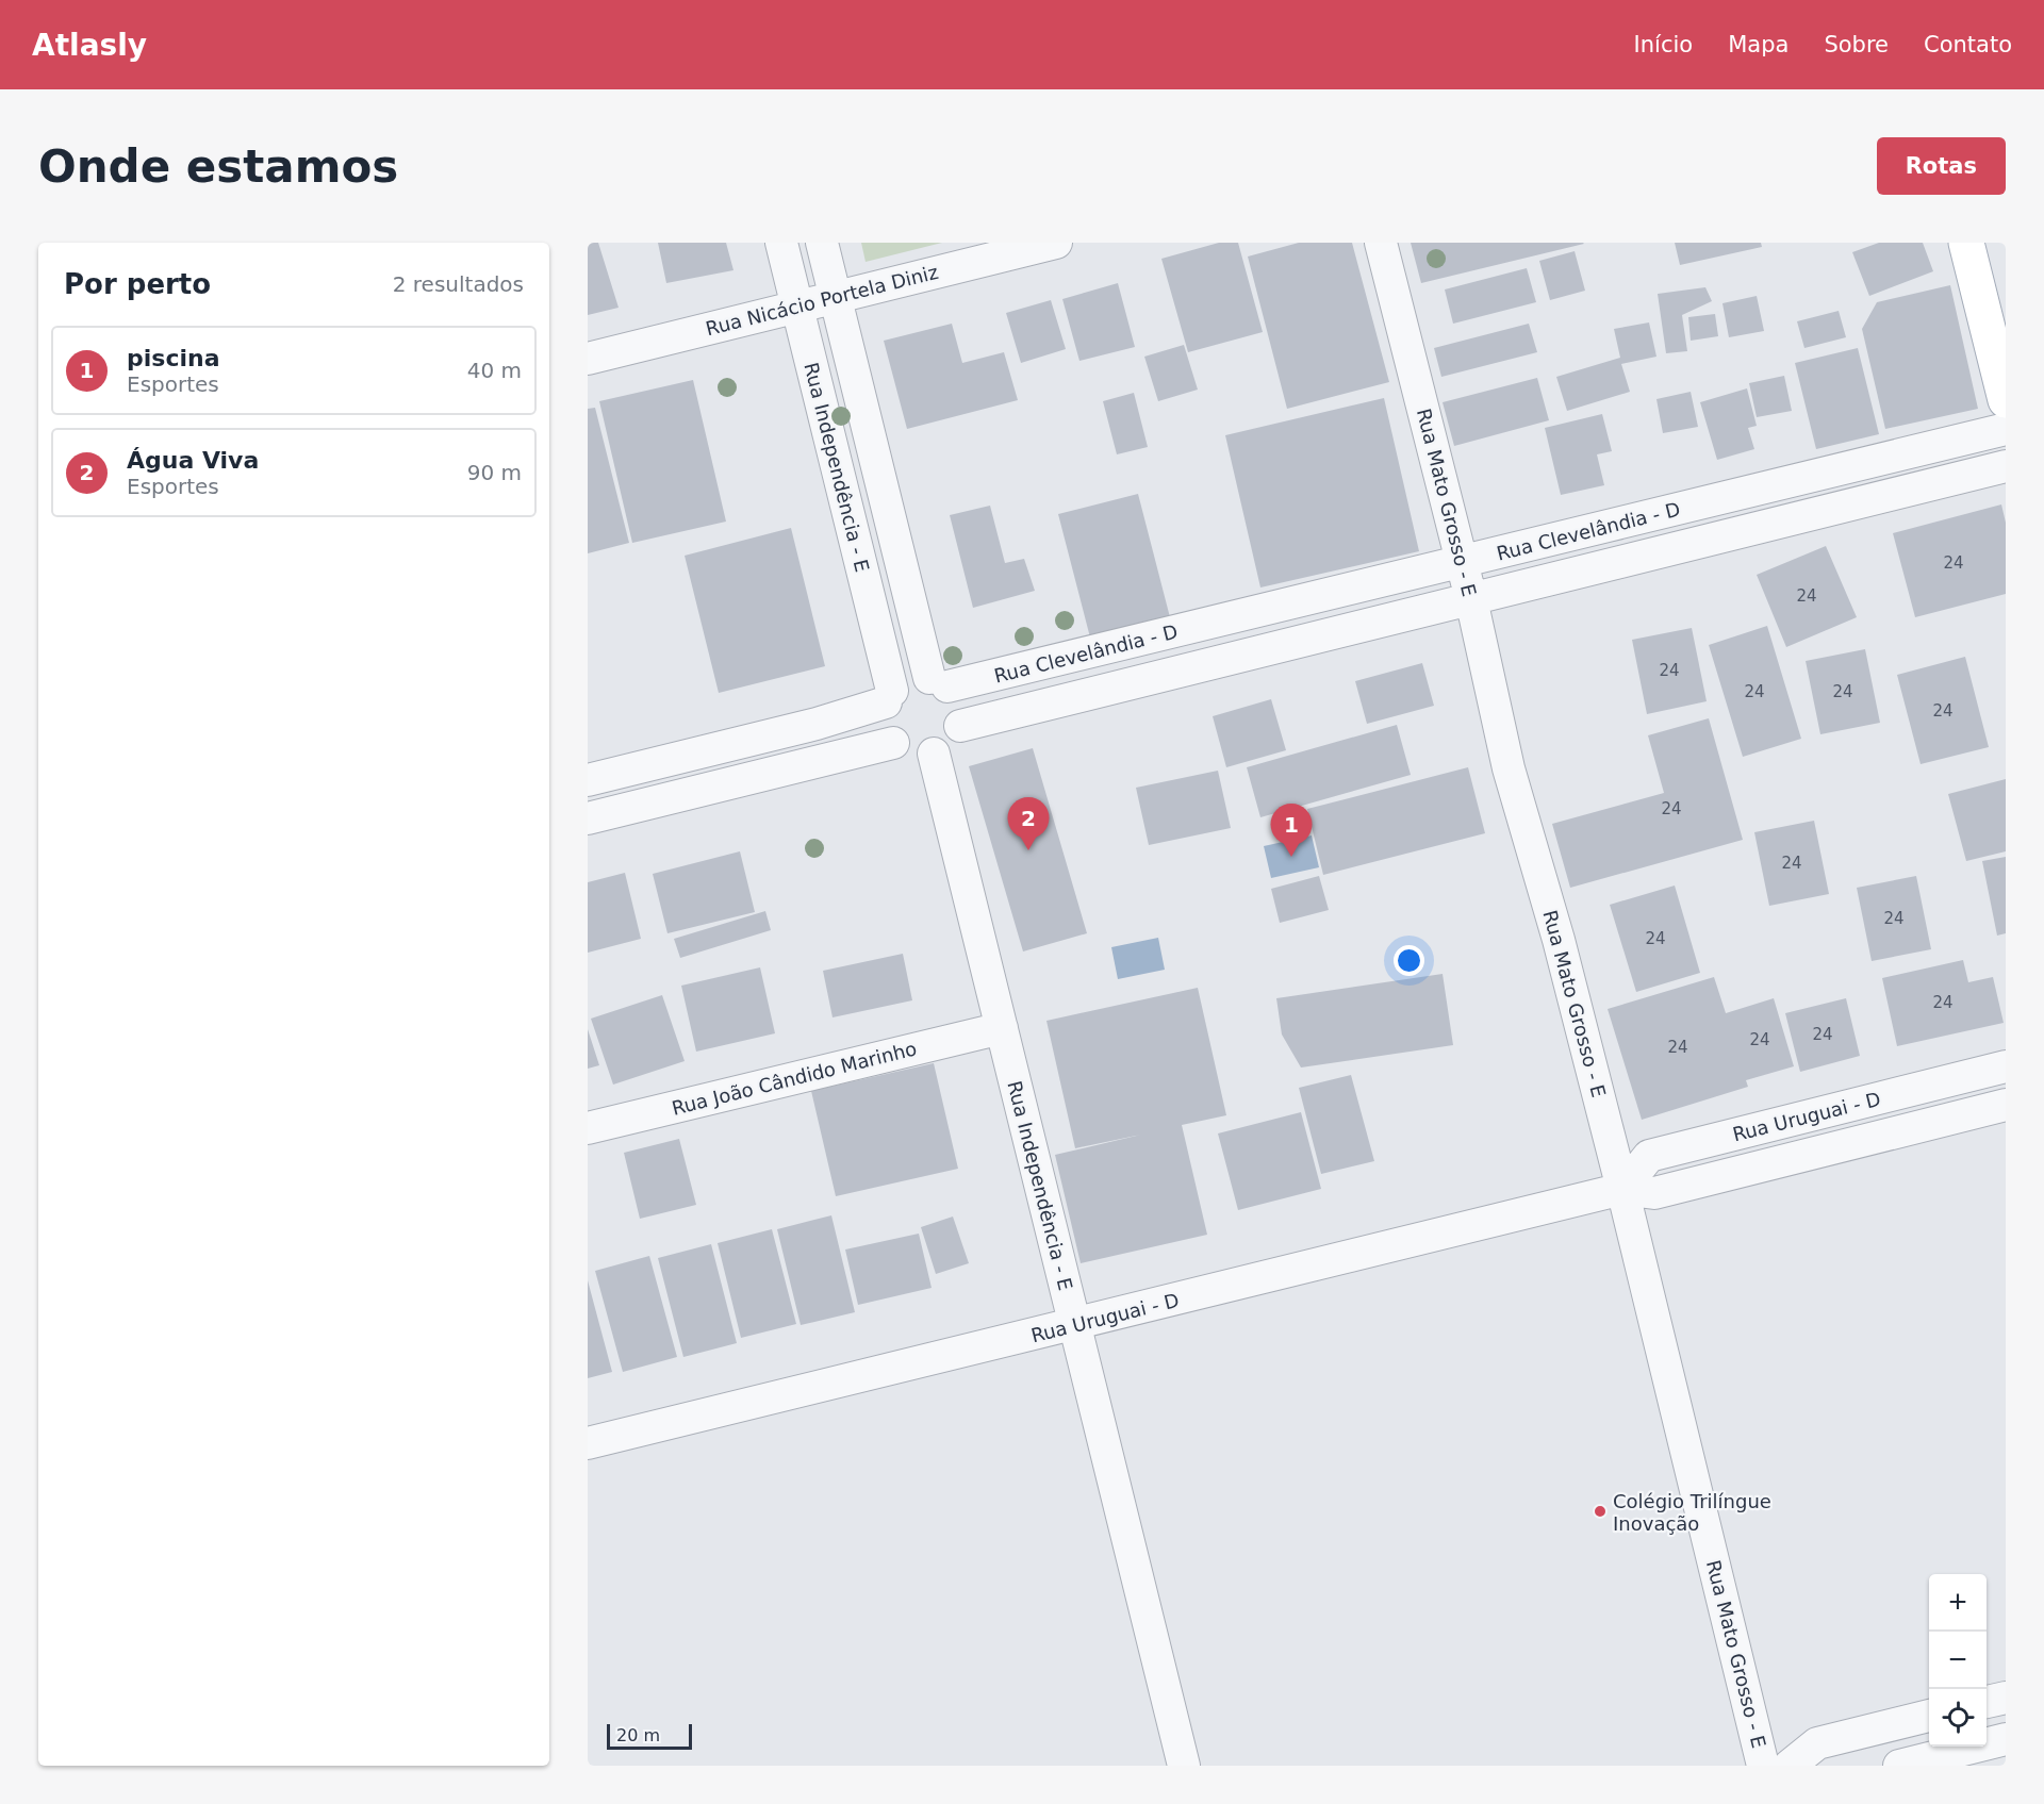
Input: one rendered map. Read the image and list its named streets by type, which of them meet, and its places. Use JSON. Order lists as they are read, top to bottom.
{
  "streets": {
    "street": [
      "Rua Nicácio Portela Diniz",
      "Rua Independência - E",
      "Rua Mato Grosso - E",
      "Rua Clevelândia - D",
      "Rua João Cândido Marinho",
      "Rua Uruguai - D"
    ]
  },
  "crossings": [
    ["Rua Nicácio Portela Diniz", "Rua Independência - E"],
    ["Rua Independência - E", "Rua Clevelândia - D"],
    ["Rua Independência - E", "Rua João Cândido Marinho"],
    ["Rua Independência - E", "Rua Uruguai - D"],
    ["Rua Mato Grosso - E", "Rua Clevelândia - D"],
    ["Rua Mato Grosso - E", "Rua Uruguai - D"]
  ],
  "places": ["Colégio Trilíngue Inovação"],
  "house_numbers": [
    "24",
    "24",
    "24",
    "24",
    "24",
    "24",
    "24",
    "24",
    "24",
    "24",
    "24",
    "24",
    "24",
    "24"
  ],
  "scale_bar": "20 m",
  "page": {
    "header": "Atlasly",
    "nav": [
      "Início",
      "Mapa",
      "Sobre",
      "Contato"
    ],
    "buttons": "Rotas",
    "title": "Onde estamos",
    "heading": ["Por perto", "2 resultados"],
    "list": [
      {
        "mark": "1",
        "name": "piscina",
        "note": "Esportes",
        "value": "40 m"
      },
      {
        "mark": "2",
        "name": "Água Viva",
        "note": "Esportes",
        "value": "90 m"
      }
    ],
    "pins": ["2", "1"],
    "map_buttons": ["+", "−"],
    "scale": "20 m"
  }
}
